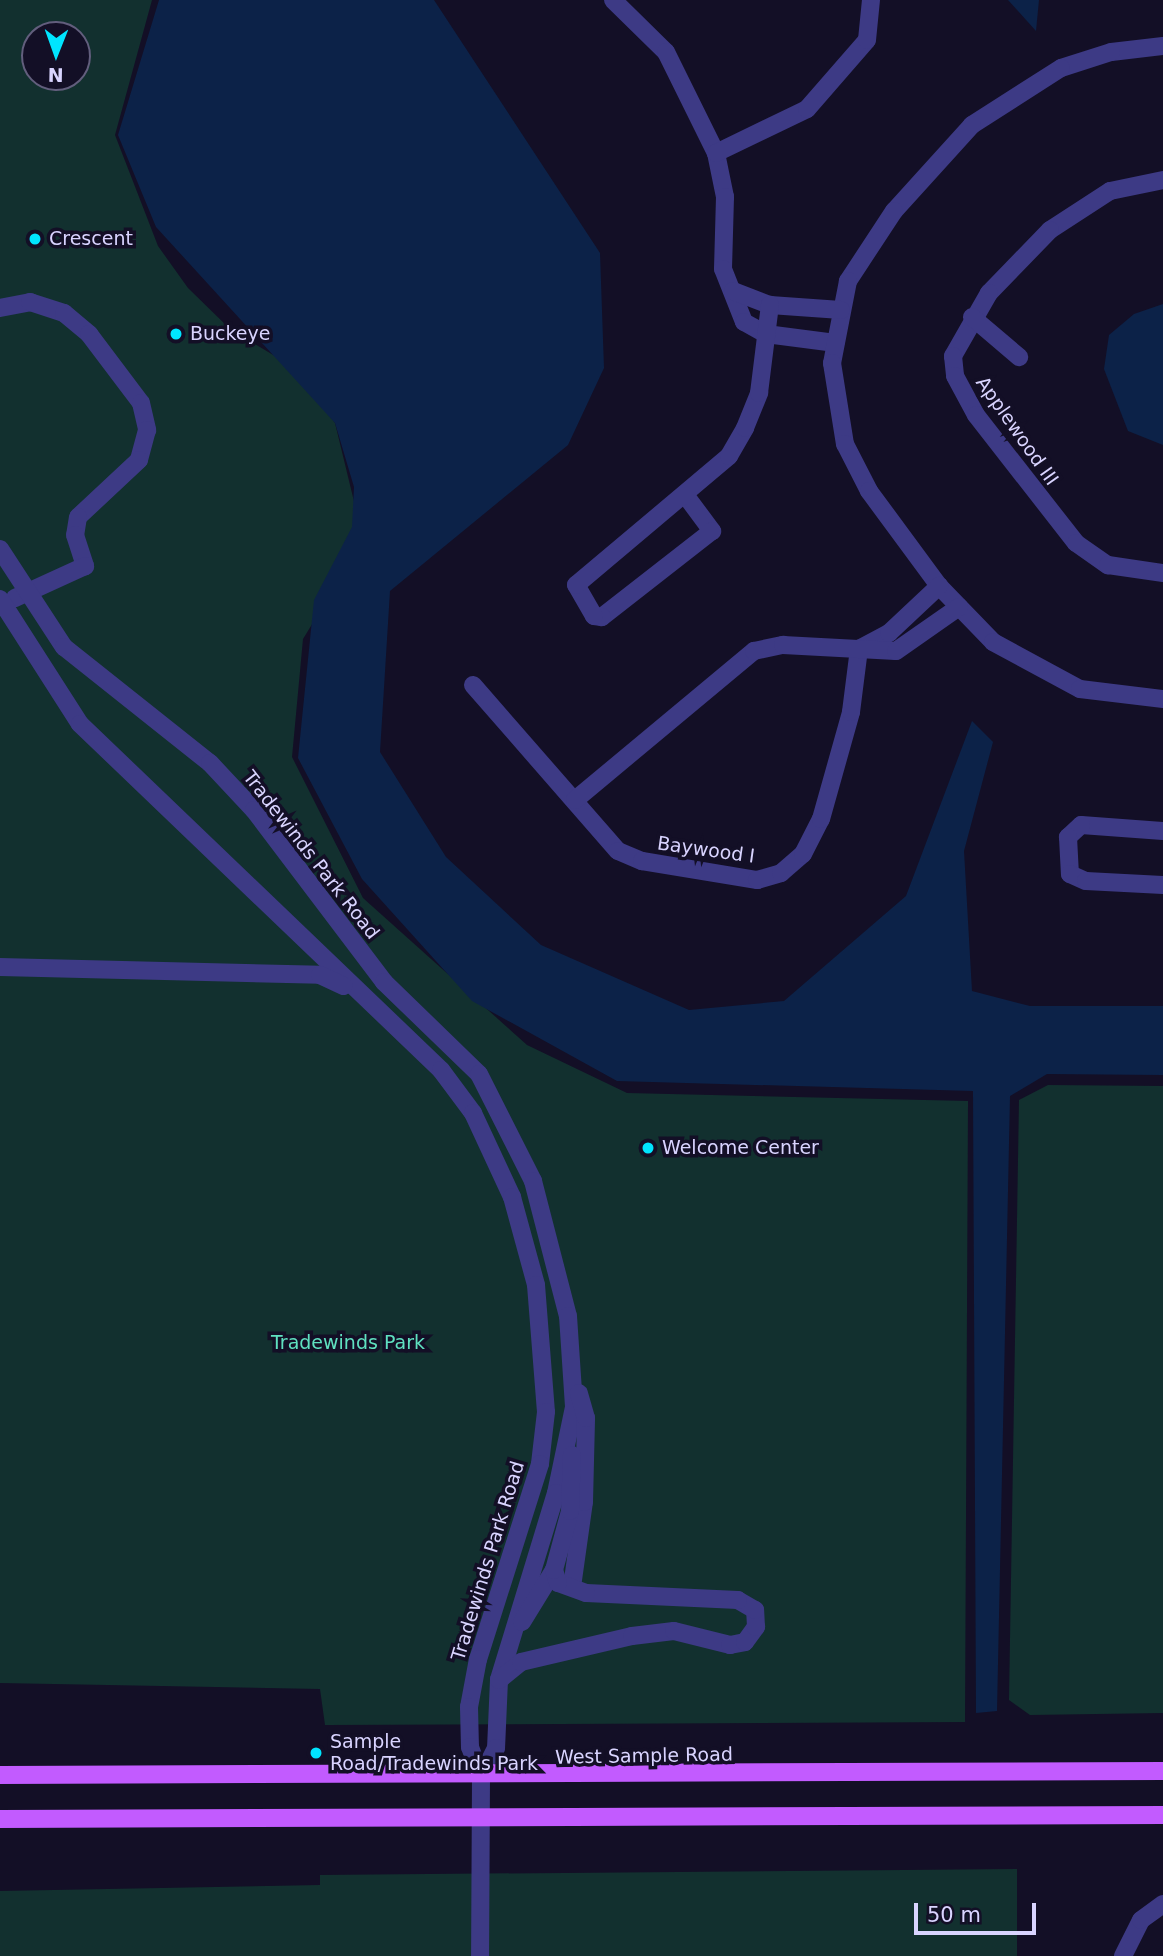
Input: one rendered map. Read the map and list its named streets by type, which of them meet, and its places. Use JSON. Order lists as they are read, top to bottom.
{
  "streets": {
    "main road": ["West Sample Road"],
    "street": ["Applewood III", "Baywood I", "Tradewinds Park Road"]
  },
  "crossings": [
    ["Tradewinds Park Road", "West Sample Road"]
  ],
  "parks": ["Tradewinds Park"],
  "places": [
    "Crescent",
    "Buckeye",
    "Welcome Center",
    "Sample Road/Tradewinds Park"
  ],
  "scale_bar": "50 m",
  "north": "bottom"
}
